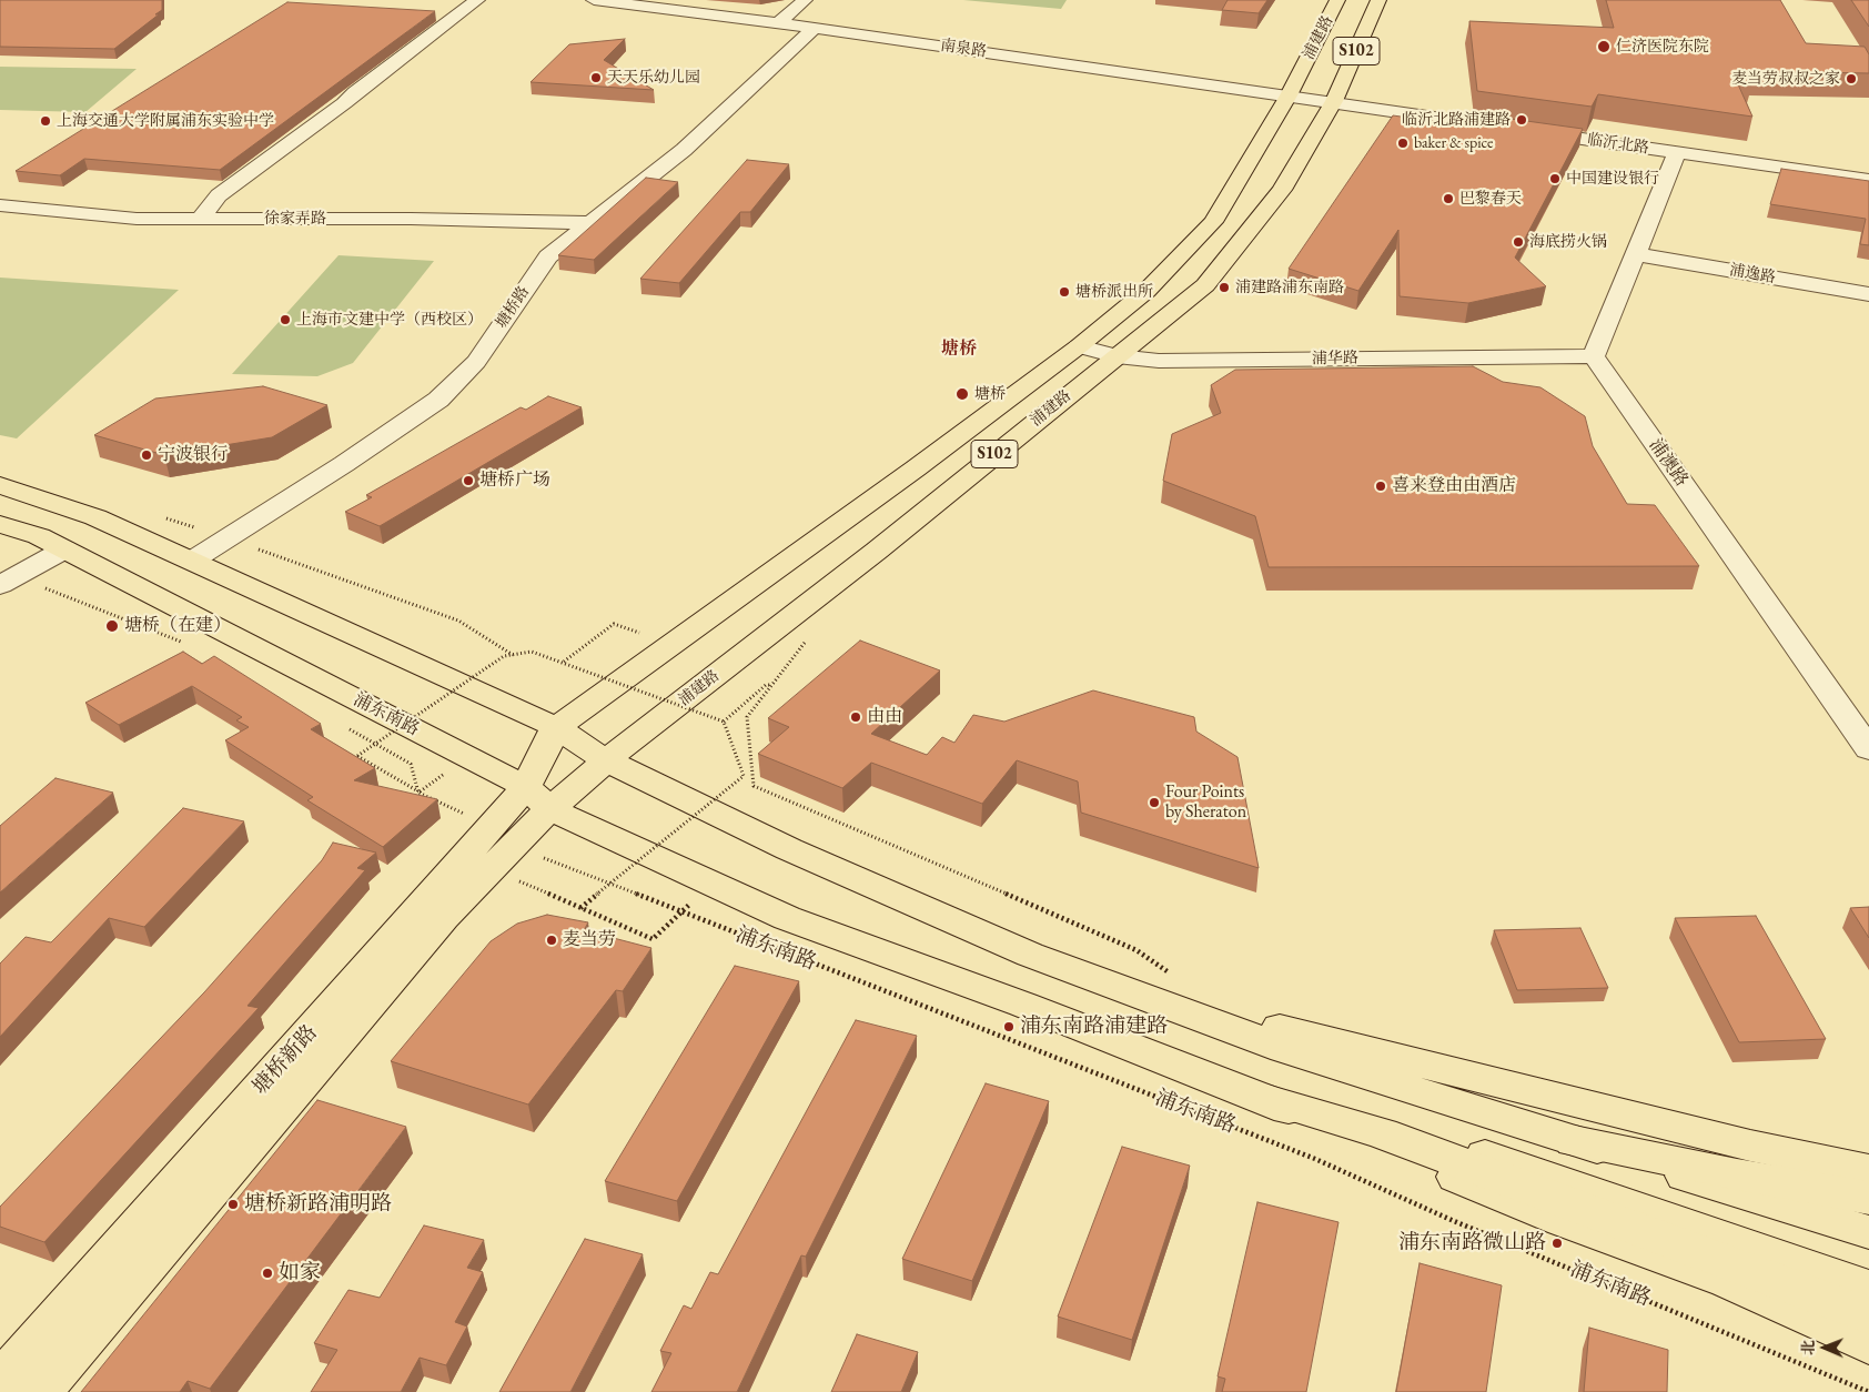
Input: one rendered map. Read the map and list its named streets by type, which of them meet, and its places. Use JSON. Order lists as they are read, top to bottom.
{
  "streets": {
    "main road": [
      "浦建路",
      "S102",
      "浦东南路",
      "塘桥新路"
    ],
    "street": [
      "南泉路",
      "临沂北路",
      "徐家弄路",
      "浦逸路",
      "塘桥路",
      "浦华路",
      "浦澳路"
    ]
  },
  "crossings": [
    ["浦建路", "南泉路"],
    ["浦建路", "临沂北路"],
    ["浦建路", "浦华路"],
    ["浦建路", "塘桥新路"],
    ["南泉路", "临沂北路"],
    ["南泉路", "塘桥路"],
    ["徐家弄路", "塘桥路"],
    ["浦华路", "浦澳路"],
    ["浦东南路", "塘桥新路"]
  ],
  "districts": ["塘桥"],
  "places": [
    "仁济医院东院",
    "天天乐幼儿园",
    "麦当劳叔叔之家",
    "临沂北路浦建路",
    "上海交通大学附属浦东实验中学",
    "baker & spice",
    "中国建设银行",
    "巴黎春天",
    "海底捞火锅",
    "浦建路浦东南路",
    "塘桥派出所",
    "上海市文建中学（西校区）",
    "塘桥",
    "宁波银行",
    "塘桥广场",
    "喜来登由由酒店",
    "塘桥（在建）",
    "由由",
    "Four Points by Sheraton",
    "麦当劳",
    "浦东南路浦建路",
    "塘桥新路浦明路",
    "浦东南路微山路",
    "如家"
  ],
  "north": "left"
}
